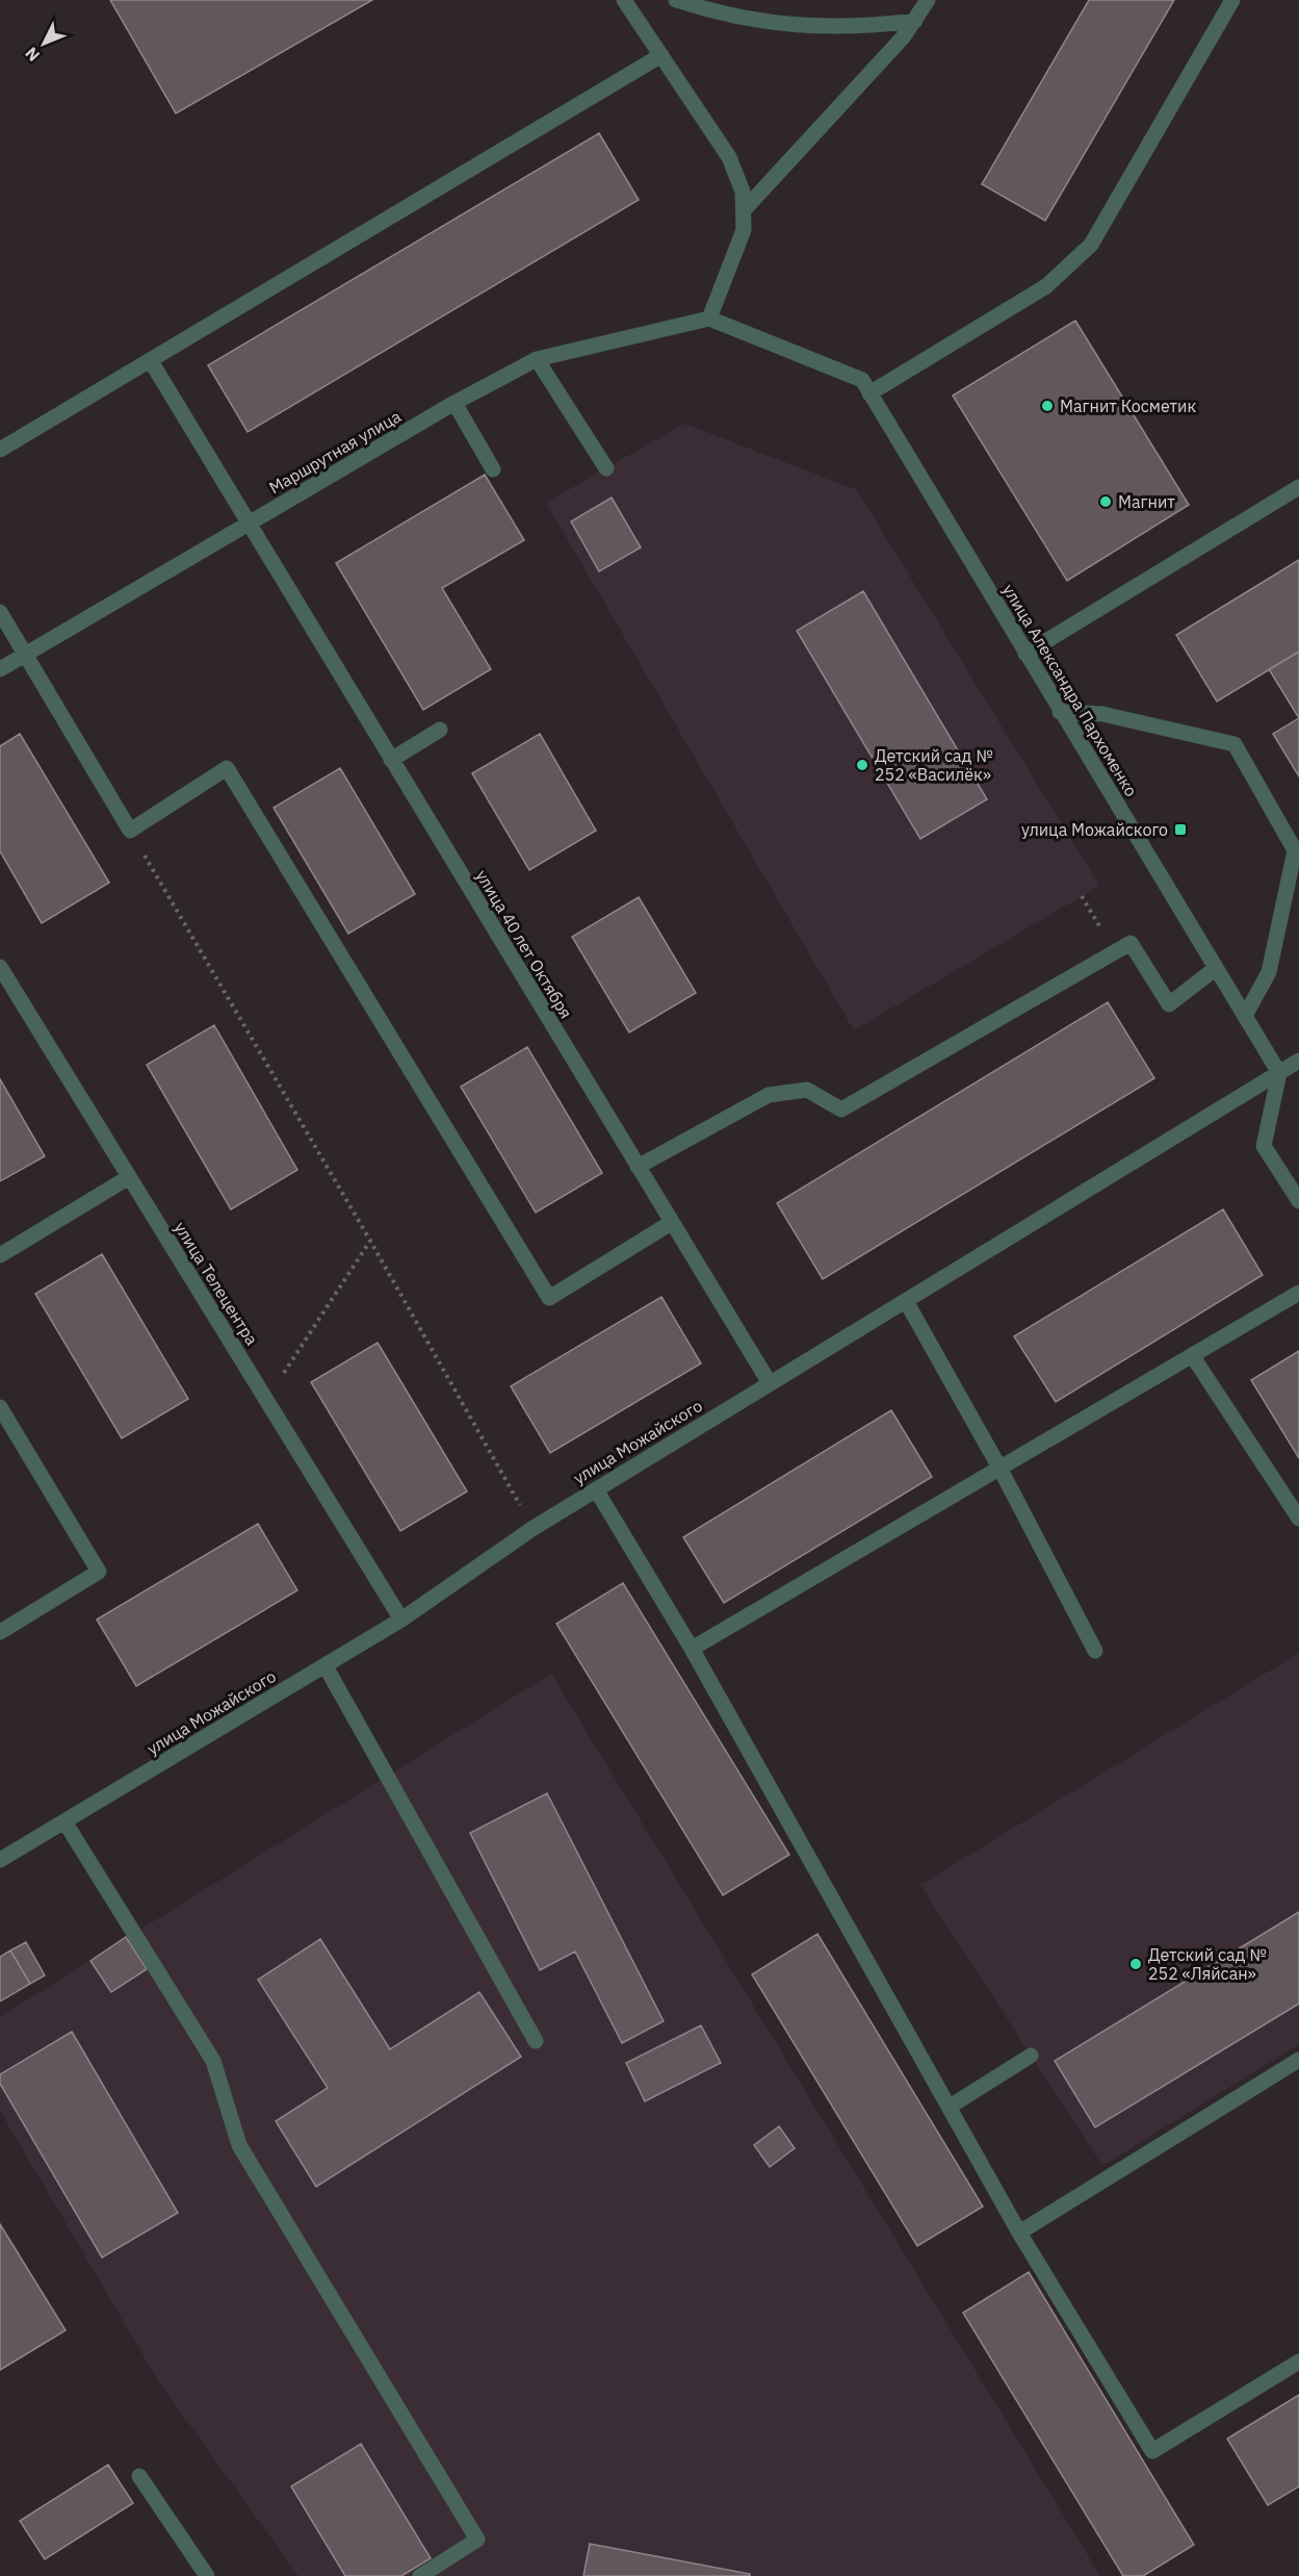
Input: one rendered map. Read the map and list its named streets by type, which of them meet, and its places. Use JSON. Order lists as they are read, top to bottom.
{
  "streets": {
    "street": [
      "Маршрутная улица",
      "улица Александра Пархоменко",
      "улица 40 лет Октября",
      "улица Телецентра",
      "улица Можайского"
    ]
  },
  "crossings": [
    ["Маршрутная улица", "улица Александра Пархоменко"],
    ["Маршрутная улица", "улица 40 лет Октября"],
    ["улица Александра Пархоменко", "улица Можайского"],
    ["улица 40 лет Октября", "улица Можайского"],
    ["улица Телецентра", "улица Можайского"]
  ],
  "places": {
    "other": [
      "Магнит Косметик",
      "Магнит",
      "Детский сад № 252 «Василёк»",
      "Детский сад № 252 «Ляйсан»"
    ],
    "transit": ["улица Можайского"]
  },
  "north": "bottom left"
}
